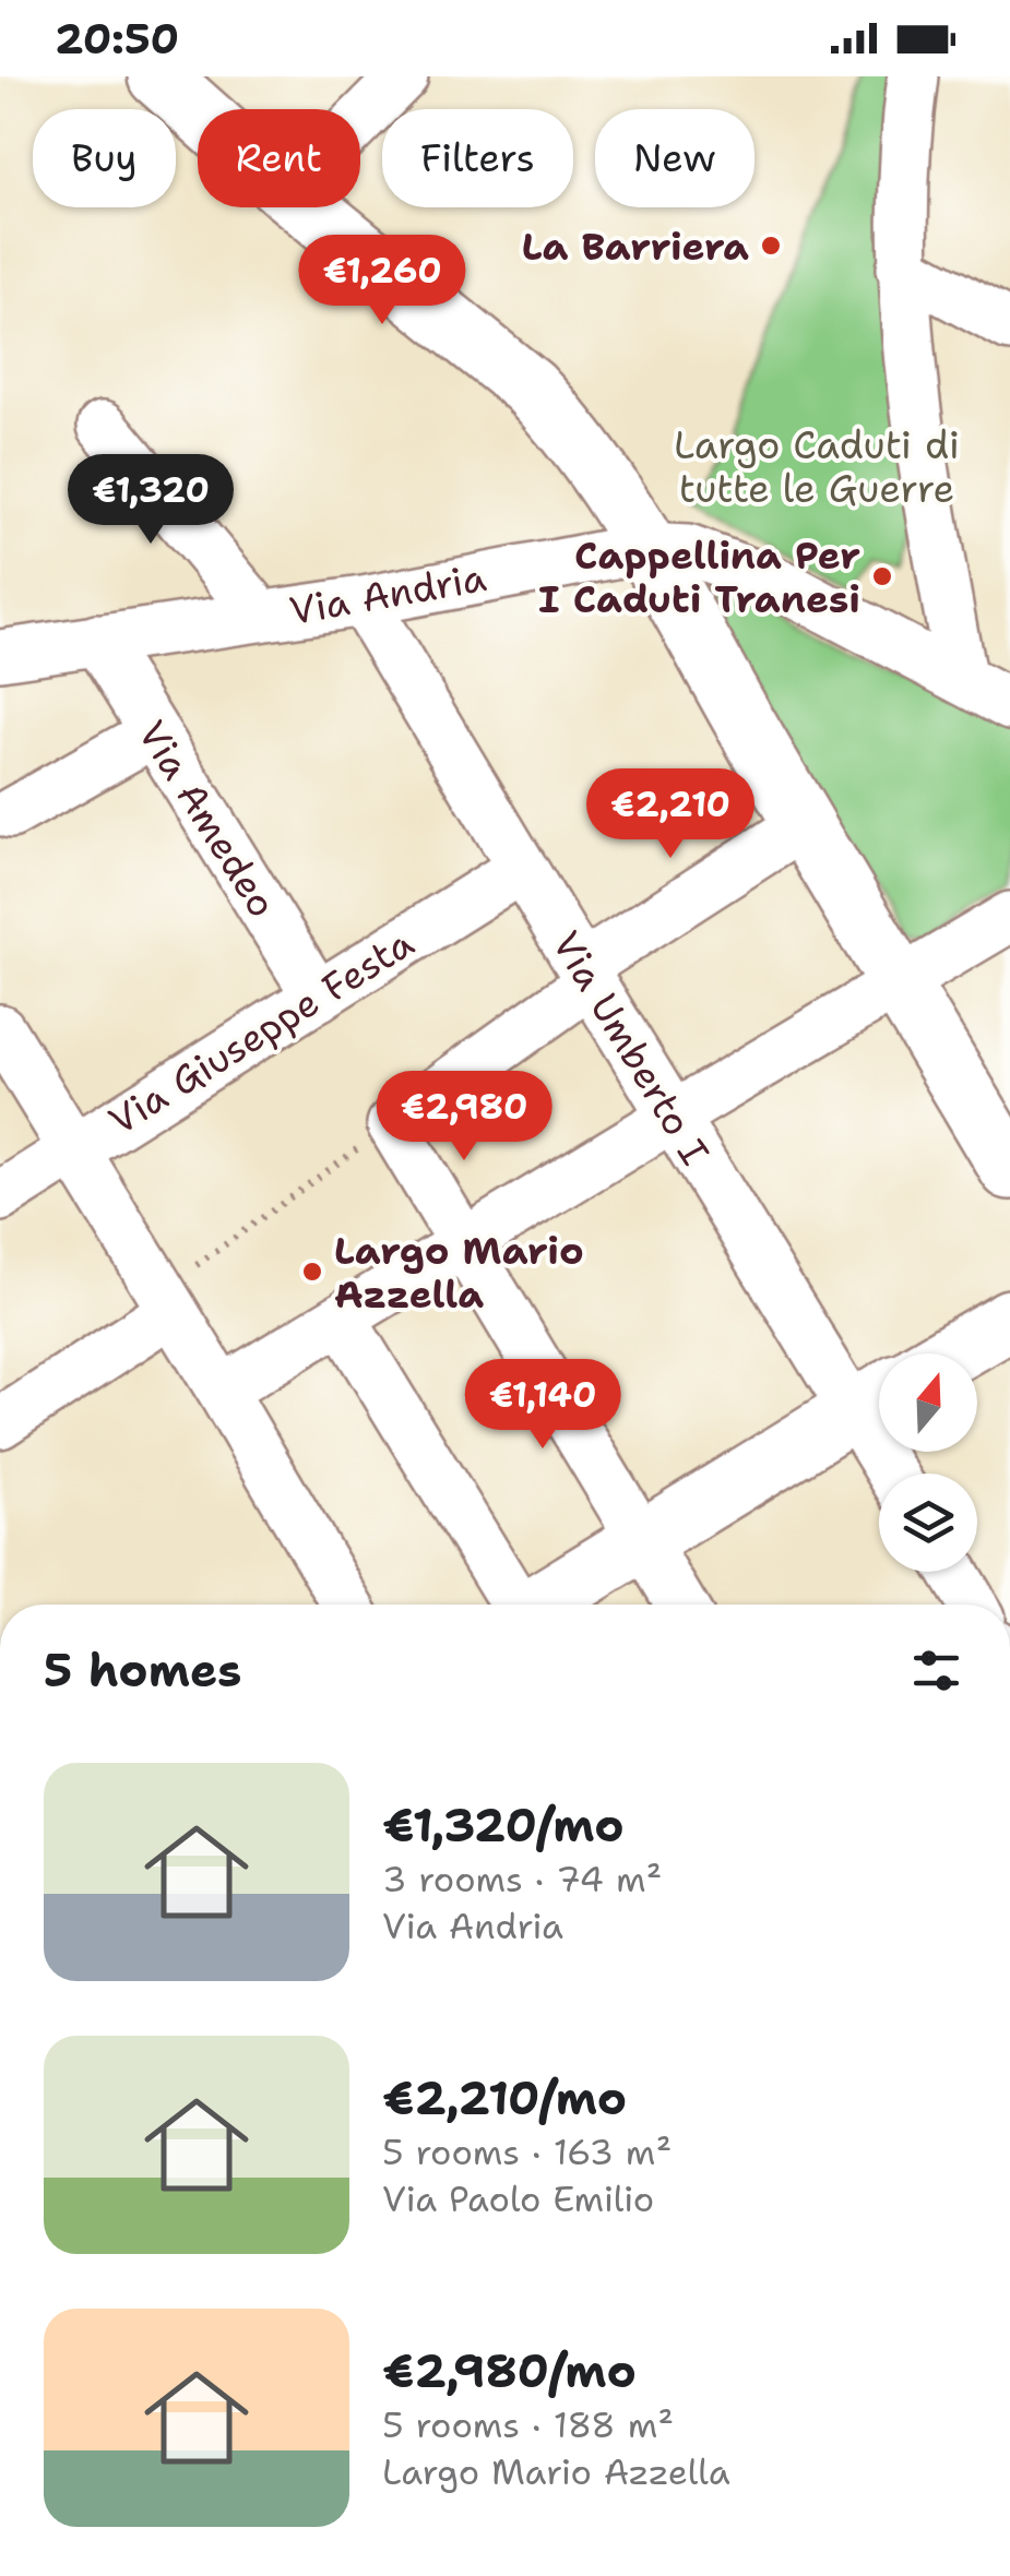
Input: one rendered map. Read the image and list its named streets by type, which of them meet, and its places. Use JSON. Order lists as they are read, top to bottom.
{
  "streets": {
    "street": [
      "Via Andria",
      "Via Amedeo",
      "Via Giuseppe Festa",
      "Via Umberto I"
    ]
  },
  "crossings": [
    ["Via Andria", "Via Amedeo"],
    ["Via Andria", "Via Umberto I"],
    ["Via Amedeo", "Via Giuseppe Festa"],
    ["Via Giuseppe Festa", "Via Umberto I"]
  ],
  "parks": ["Largo Caduti di tutte le Guerre"],
  "places": ["La Barriera", "Cappellina Per I Caduti Tranesi", "Largo Mario Azzella"],
  "north": "top",
  "page": {
    "status": "20:50",
    "chip": [
      "Buy",
      "Rent",
      "Filters",
      "New"
    ],
    "price": [
      "€1,260",
      "€1,320",
      "€2,210",
      "€2,980",
      "€1,140"
    ],
    "heading": "5 homes",
    "list": [
      {
        "name": "€1,320/mo",
        "note": "3 rooms · 74 m² · Via Andria"
      },
      {
        "name": "€2,210/mo",
        "note": "5 rooms · 163 m² · Via Paolo Emilio"
      },
      {
        "name": "€2,980/mo",
        "note": "5 rooms · 188 m² · Largo Mario Azzella"
      }
    ]
  }
}
